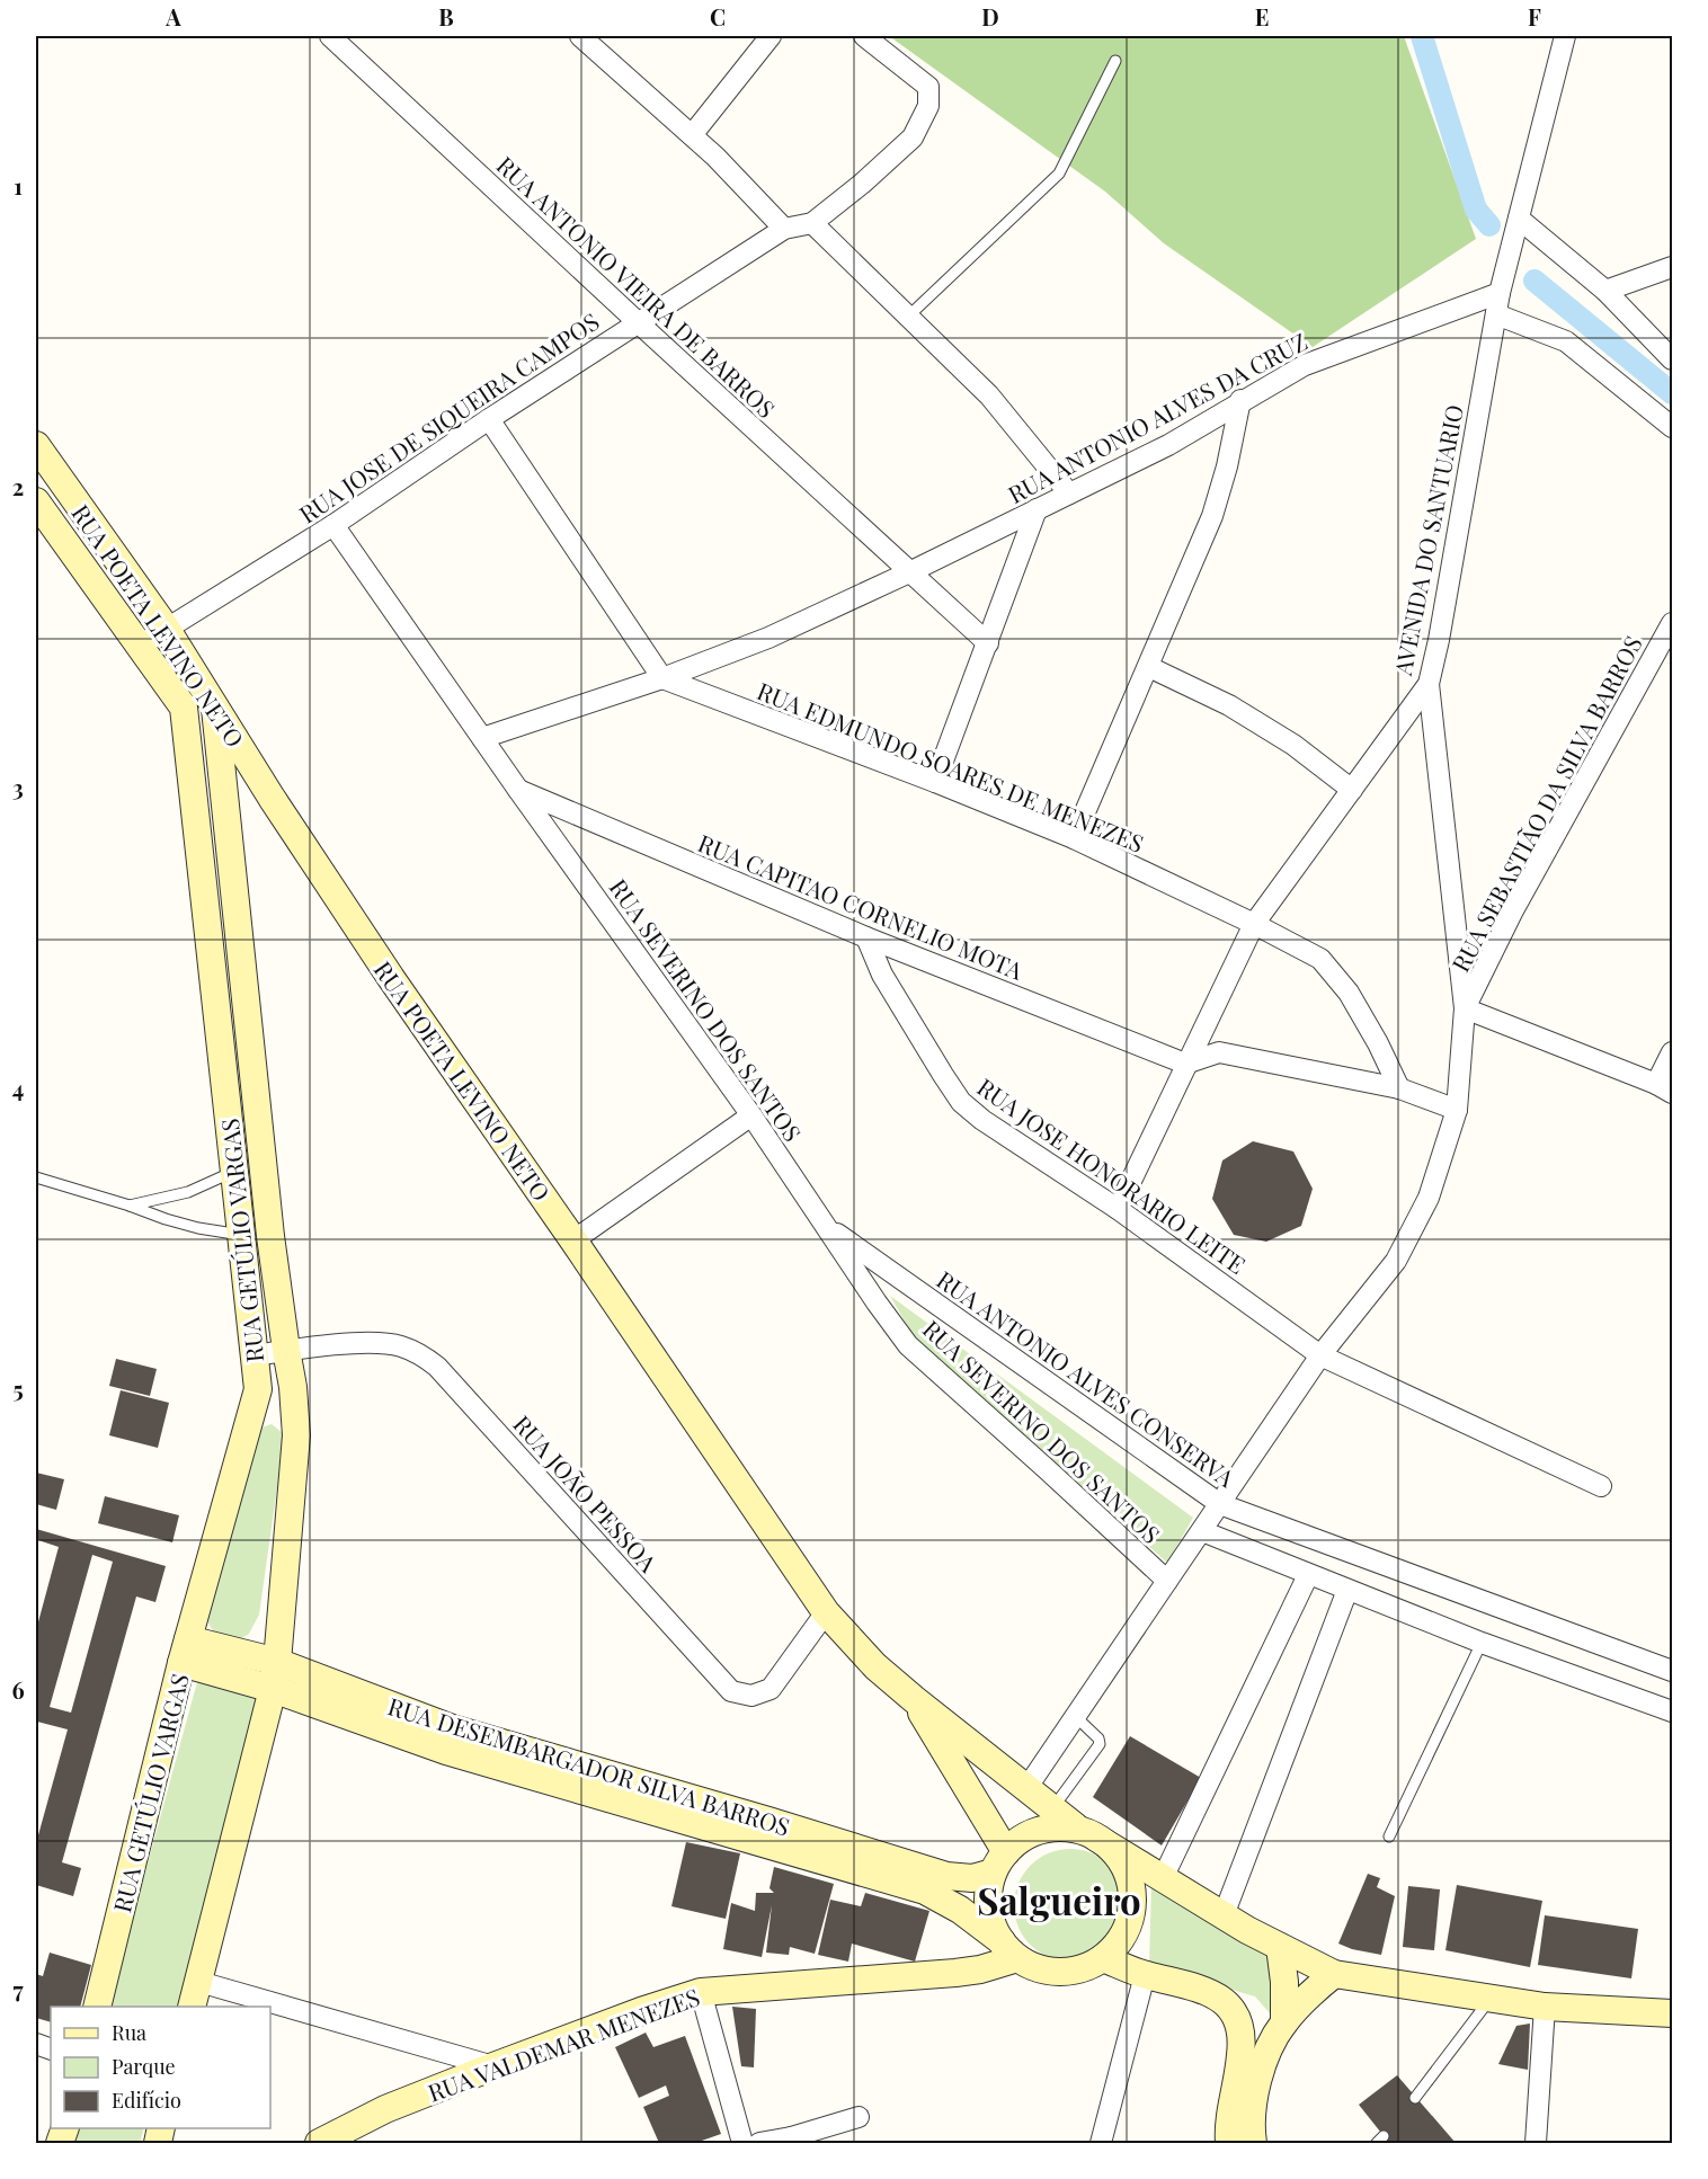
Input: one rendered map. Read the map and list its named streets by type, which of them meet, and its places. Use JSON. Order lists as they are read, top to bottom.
{
  "streets": {
    "main road": [
      "RUA POETA LEVINO NETO",
      "RUA GETÚLIO VARGAS",
      "RUA DESEMBARGADOR SILVA BARROS",
      "RUA VALDEMAR MENEZES"
    ],
    "street": [
      "RUA ANTONIO VIEIRA DE BARROS",
      "RUA JOSE DE SIQUEIRA CAMPOS",
      "RUA ANTONIO ALVES DA CRUZ",
      "AVENIDA DO SANTUARIO",
      "RUA EDMUNDO SOARES DE MENEZES",
      "RUA SEBASTIÃO DA SILVA BARROS",
      "RUA CAPITAO CORNELIO MOTA",
      "RUA SEVERINO DOS SANTOS",
      "RUA JOSE HONORARIO LEITE",
      "RUA ANTONIO ALVES CONSERVA",
      "RUA JOÃO PESSOA"
    ]
  },
  "crossings": [
    ["RUA ANTONIO VIEIRA DE BARROS", "RUA JOSE DE SIQUEIRA CAMPOS"],
    ["RUA ANTONIO VIEIRA DE BARROS", "RUA ANTONIO ALVES DA CRUZ"],
    ["RUA JOSE DE SIQUEIRA CAMPOS", "RUA POETA LEVINO NETO"],
    ["RUA JOSE DE SIQUEIRA CAMPOS", "RUA SEVERINO DOS SANTOS"],
    ["RUA JOSE DE SIQUEIRA CAMPOS", "RUA GETÚLIO VARGAS"],
    ["RUA ANTONIO ALVES DA CRUZ", "AVENIDA DO SANTUARIO"],
    ["RUA ANTONIO ALVES DA CRUZ", "RUA EDMUNDO SOARES DE MENEZES"],
    ["RUA ANTONIO ALVES DA CRUZ", "RUA SEVERINO DOS SANTOS"],
    ["AVENIDA DO SANTUARIO", "RUA EDMUNDO SOARES DE MENEZES"],
    ["AVENIDA DO SANTUARIO", "RUA CAPITAO CORNELIO MOTA"],
    ["AVENIDA DO SANTUARIO", "RUA JOSE HONORARIO LEITE"],
    ["RUA POETA LEVINO NETO", "RUA GETÚLIO VARGAS"],
    ["RUA POETA LEVINO NETO", "RUA JOÃO PESSOA"],
    ["RUA POETA LEVINO NETO", "RUA DESEMBARGADOR SILVA BARROS"],
    ["RUA POETA LEVINO NETO", "RUA VALDEMAR MENEZES"],
    ["RUA SEBASTIÃO DA SILVA BARROS", "RUA SEVERINO DOS SANTOS"],
    ["RUA CAPITAO CORNELIO MOTA", "RUA SEVERINO DOS SANTOS"],
    ["RUA CAPITAO CORNELIO MOTA", "RUA JOSE HONORARIO LEITE"],
    ["RUA SEVERINO DOS SANTOS", "RUA JOSE HONORARIO LEITE"],
    ["RUA SEVERINO DOS SANTOS", "RUA ANTONIO ALVES CONSERVA"],
    ["RUA GETÚLIO VARGAS", "RUA JOÃO PESSOA"],
    ["RUA GETÚLIO VARGAS", "RUA DESEMBARGADOR SILVA BARROS"],
    ["RUA DESEMBARGADOR SILVA BARROS", "RUA VALDEMAR MENEZES"]
  ],
  "districts": ["Salgueiro"],
  "legend": ["Rua", "Parque", "Edifício"],
  "grid": {
    "columns": [
      "A",
      "B",
      "C",
      "D",
      "E",
      "F"
    ],
    "rows": [
      "1",
      "2",
      "3",
      "4",
      "5",
      "6",
      "7"
    ]
  }
}
